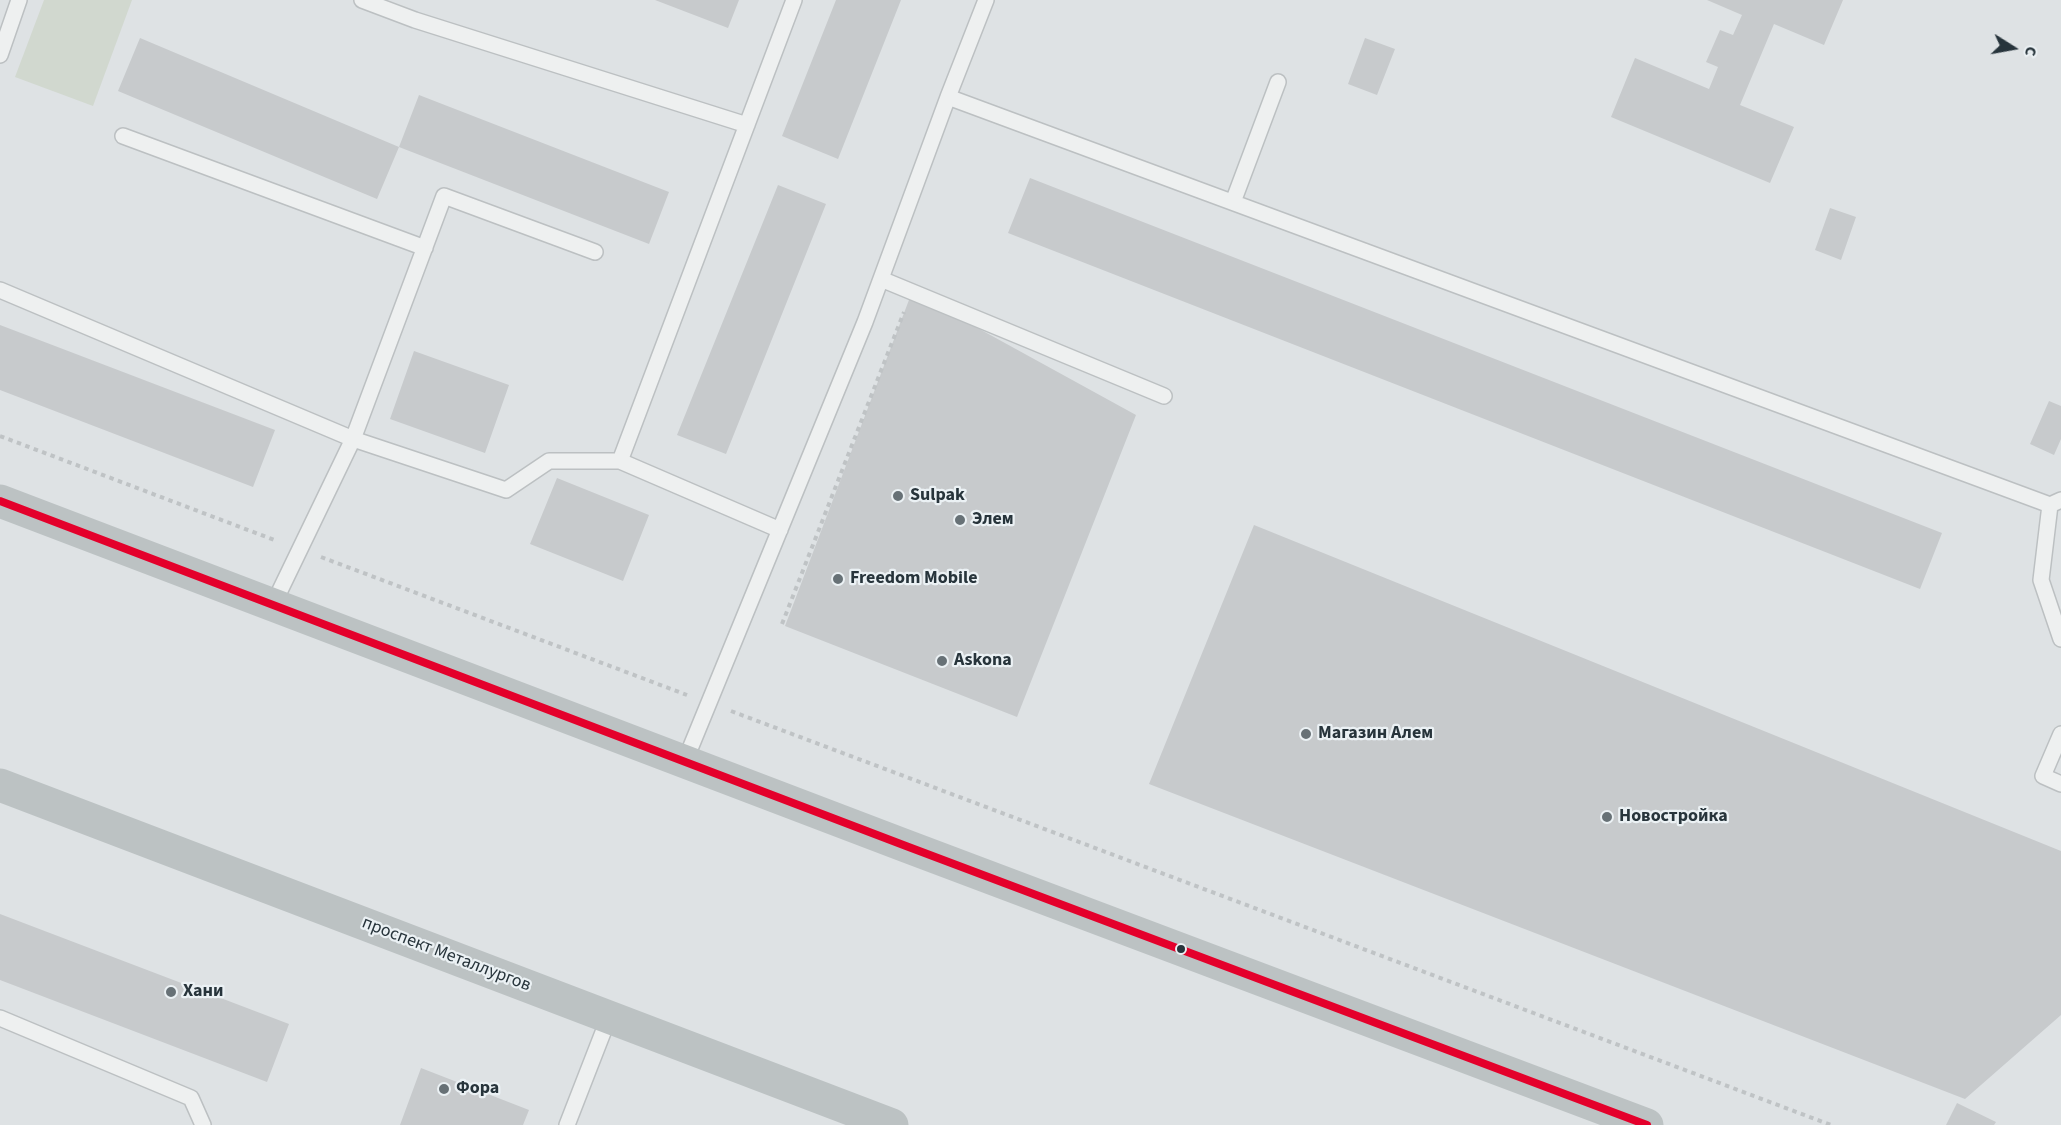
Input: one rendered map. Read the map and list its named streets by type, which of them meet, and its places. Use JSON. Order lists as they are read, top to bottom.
{
  "streets": {
    "main road": ["проспект Металлургов"]
  },
  "places": [
    "Sulpak",
    "Элем",
    "Freedom Mobile",
    "Askona",
    "Магазин Алем",
    "Новостройка",
    "Хани",
    "Фора"
  ],
  "north": "right"
}
